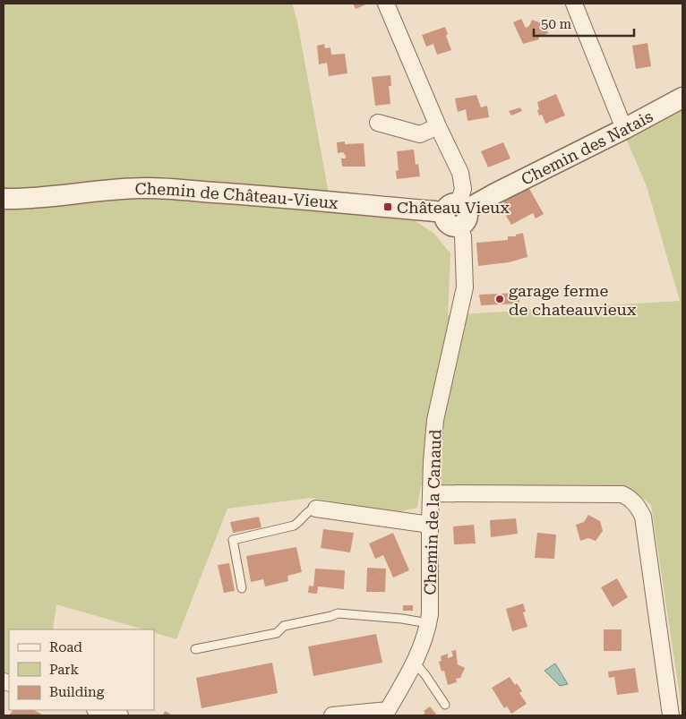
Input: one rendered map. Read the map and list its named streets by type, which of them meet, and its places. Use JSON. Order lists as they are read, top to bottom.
{
  "streets": {
    "street": ["Chemin des Natais", "Chemin de Château-Vieux", "Chemin de la Canaud"]
  },
  "crossings": [
    ["Chemin des Natais", "Chemin de Château-Vieux"],
    ["Chemin des Natais", "Chemin de la Canaud"],
    ["Chemin de Château-Vieux", "Chemin de la Canaud"]
  ],
  "places": {
    "transit": ["Château Vieux"],
    "other": ["garage ferme de chateauvieux"]
  },
  "legend": ["Road", "Park", "Building"],
  "scale_bar": "50 m"
}
